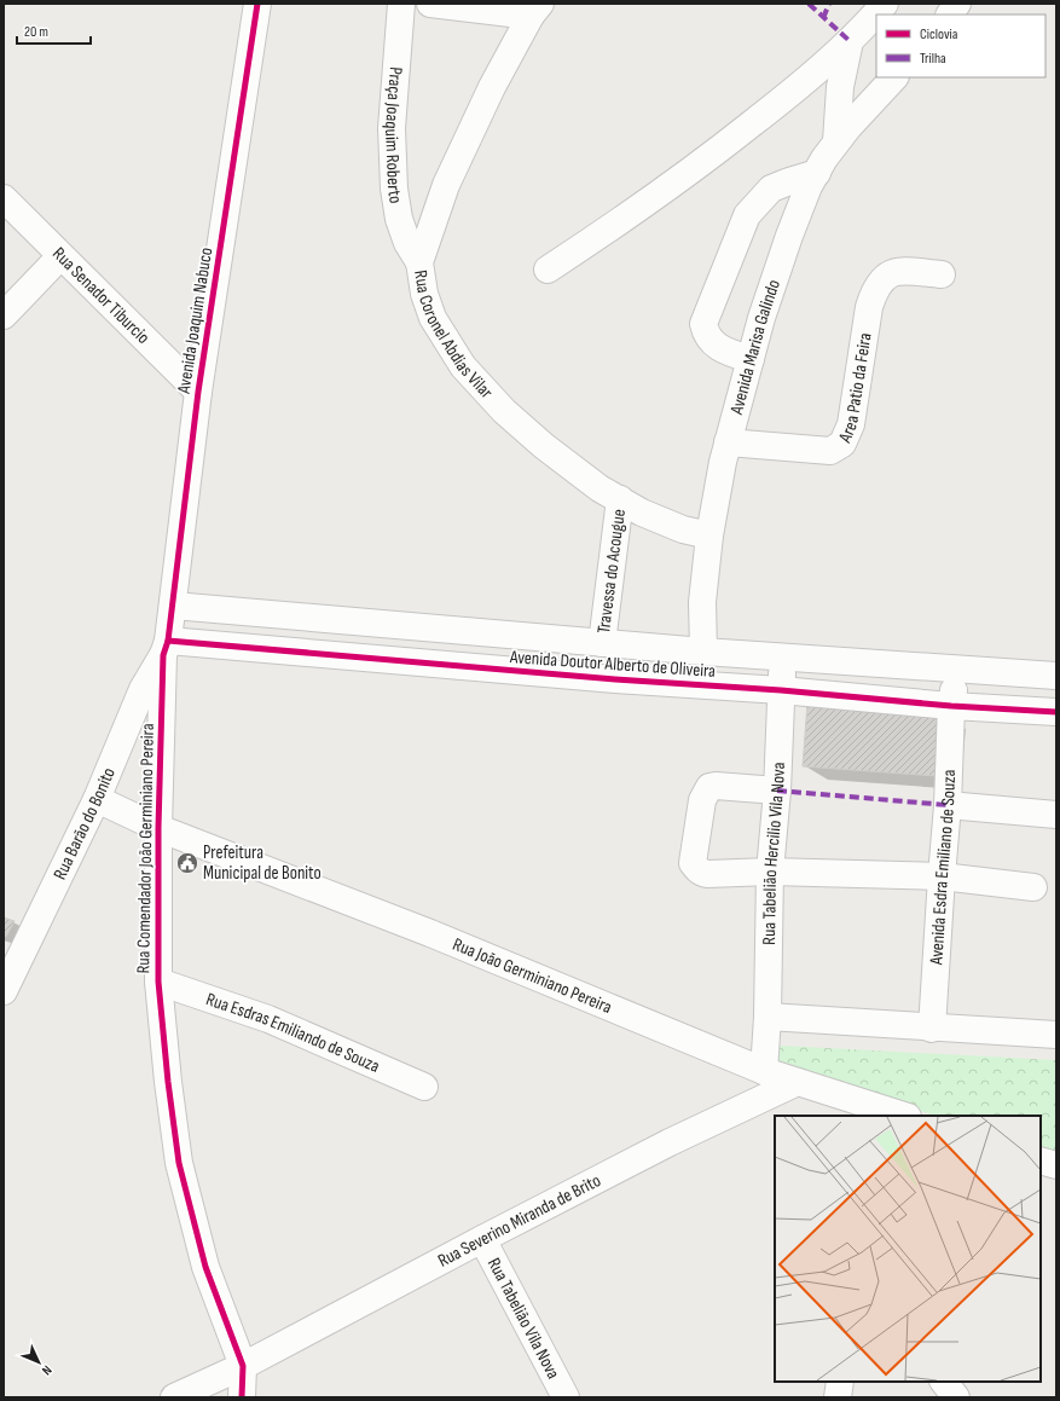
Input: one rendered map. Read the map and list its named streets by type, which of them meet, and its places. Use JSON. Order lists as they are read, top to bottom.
{
  "streets": {
    "street": [
      "Praça Joaquim Roberto",
      "Rua Senador Tiburcio",
      "Avenida Joaquim Nabuco",
      "Rua Coronel Abdias Vilar",
      "Avenida Marisa Galindo",
      "Area Patio da Feira",
      "Travessa do Acougue",
      "Avenida Doutor Alberto de Oliveira",
      "Rua Barão do Bonito",
      "Rua Comendador João Germiniano Pereira",
      "Rua Tabelião Hercilio Vila Nova",
      "Avenida Esdra Emiliano de Souza",
      "Rua João Germiniano Pereira",
      "Rua Esdras Emiliando de Souza",
      "Rua Severino Miranda de Brito",
      "Rua Tabelião Vila Nova"
    ]
  },
  "crossings": [
    ["Praça Joaquim Roberto", "Rua Coronel Abdias Vilar"],
    ["Rua Senador Tiburcio", "Avenida Joaquim Nabuco"],
    ["Avenida Joaquim Nabuco", "Avenida Doutor Alberto de Oliveira"],
    ["Avenida Joaquim Nabuco", "Rua Barão do Bonito"],
    ["Avenida Joaquim Nabuco", "Rua Comendador João Germiniano Pereira"],
    ["Rua Coronel Abdias Vilar", "Avenida Marisa Galindo"],
    ["Rua Coronel Abdias Vilar", "Travessa do Acougue"],
    ["Avenida Marisa Galindo", "Area Patio da Feira"],
    ["Avenida Marisa Galindo", "Avenida Doutor Alberto de Oliveira"],
    ["Travessa do Acougue", "Avenida Doutor Alberto de Oliveira"],
    ["Avenida Doutor Alberto de Oliveira", "Rua Barão do Bonito"],
    ["Avenida Doutor Alberto de Oliveira", "Rua Comendador João Germiniano Pereira"],
    ["Avenida Doutor Alberto de Oliveira", "Rua Tabelião Hercilio Vila Nova"],
    ["Avenida Doutor Alberto de Oliveira", "Avenida Esdra Emiliano de Souza"],
    ["Rua Barão do Bonito", "Rua Comendador João Germiniano Pereira"],
    ["Rua Barão do Bonito", "Rua João Germiniano Pereira"],
    ["Rua Comendador João Germiniano Pereira", "Rua João Germiniano Pereira"],
    ["Rua Comendador João Germiniano Pereira", "Rua Esdras Emiliando de Souza"],
    ["Rua Comendador João Germiniano Pereira", "Rua Severino Miranda de Brito"],
    ["Rua Tabelião Hercilio Vila Nova", "Rua João Germiniano Pereira"],
    ["Rua João Germiniano Pereira", "Rua Severino Miranda de Brito"],
    ["Rua Severino Miranda de Brito", "Rua Tabelião Vila Nova"]
  ],
  "places": {
    "public building": ["Prefeitura Municipal de Bonito"]
  },
  "legend": ["Ciclovia", "Trilha"],
  "scale_bar": "20 m",
  "north": "bottom right"
}
